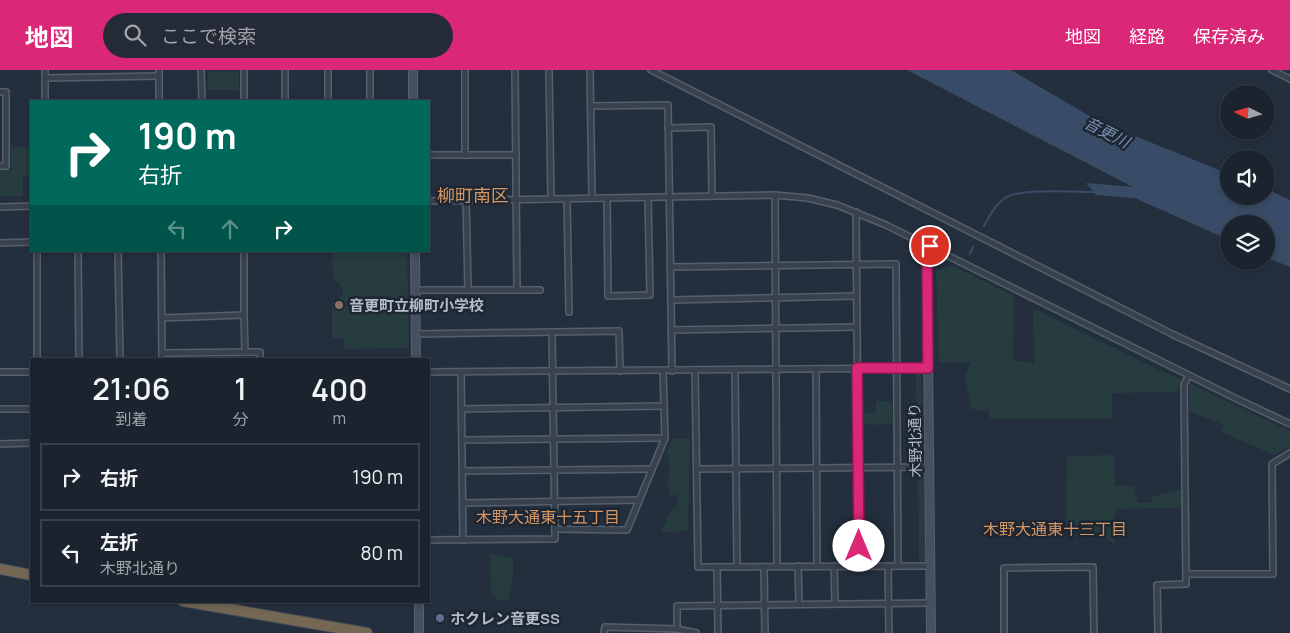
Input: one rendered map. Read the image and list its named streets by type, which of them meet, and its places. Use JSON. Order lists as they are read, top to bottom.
{
  "streets": {
    "street": ["木野北通り"]
  },
  "districts": ["柳町南区", "木野大通東十五丁目", "木野大通東十三丁目"],
  "water": ["音更川"],
  "places": ["音更町立柳町小学校", "ホクレン音更SS"],
  "north": "left",
  "page": {
    "header": "地図",
    "search": "ここで検索",
    "nav": ["地図", "経路", "保存済み"],
    "turn": ["190 m", "右折"],
    "eta": [
      "21:06",
      "到着",
      "1",
      "分",
      "400",
      "m"
    ],
    "list": [
      {
        "name": "右折",
        "value": "190 m"
      },
      {
        "name": "左折",
        "note": "木野北通り",
        "value": "80 m"
      }
    ]
  }
}
